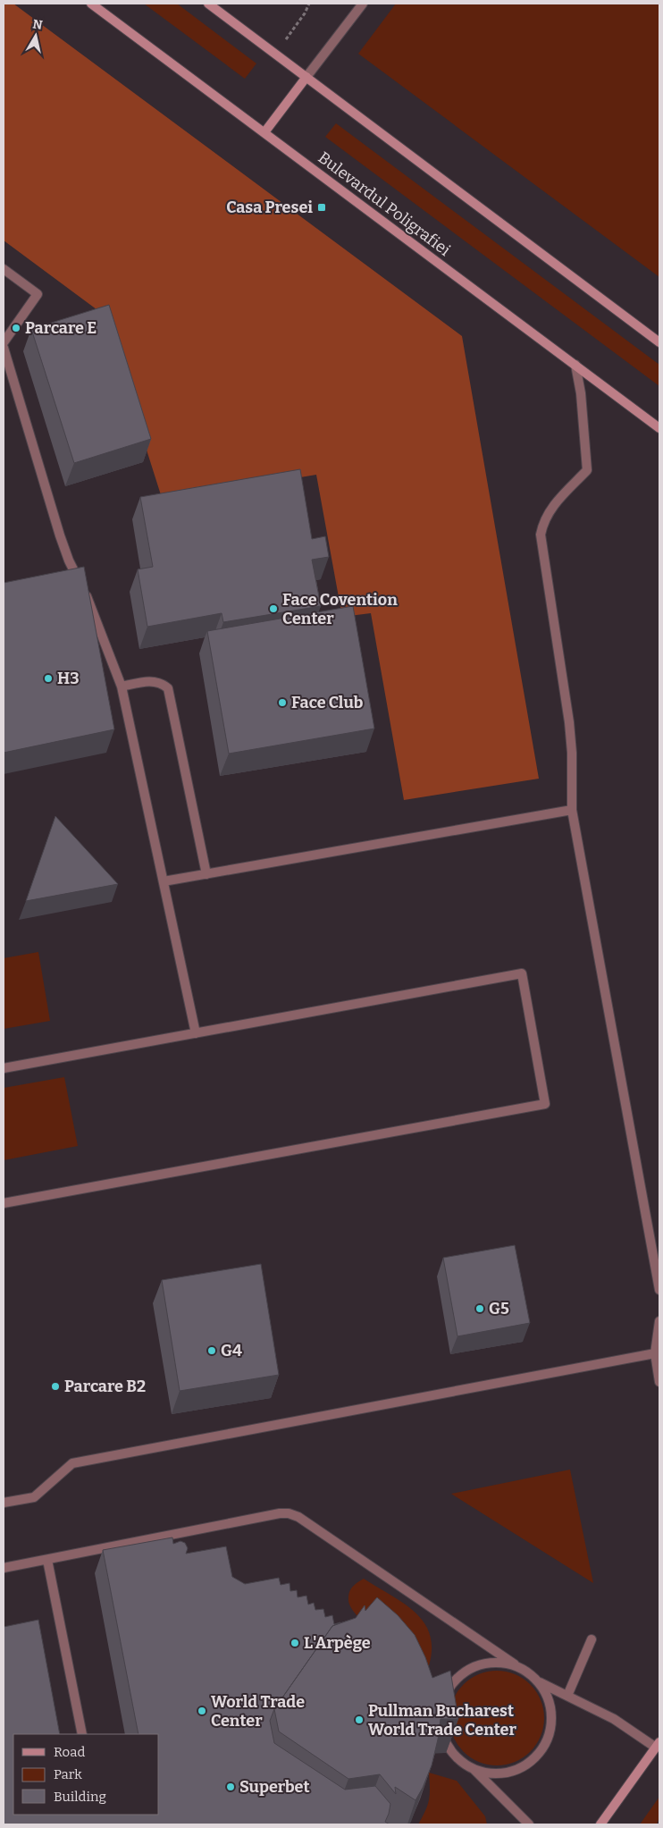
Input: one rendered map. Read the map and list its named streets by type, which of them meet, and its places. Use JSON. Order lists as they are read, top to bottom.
{
  "streets": {
    "main road": ["Bulevardul Poligrafiei"]
  },
  "places": {
    "transit": ["Casa Presei"],
    "other": [
      "Parcare E",
      "Face Covention Center",
      "H3",
      "Face Club",
      "G5",
      "G4",
      "Parcare B2",
      "L'Arpège",
      "World Trade Center",
      "Pullman Bucharest World Trade Center",
      "Superbet"
    ]
  },
  "legend": ["Road", "Park", "Building"],
  "north": "top"
}
